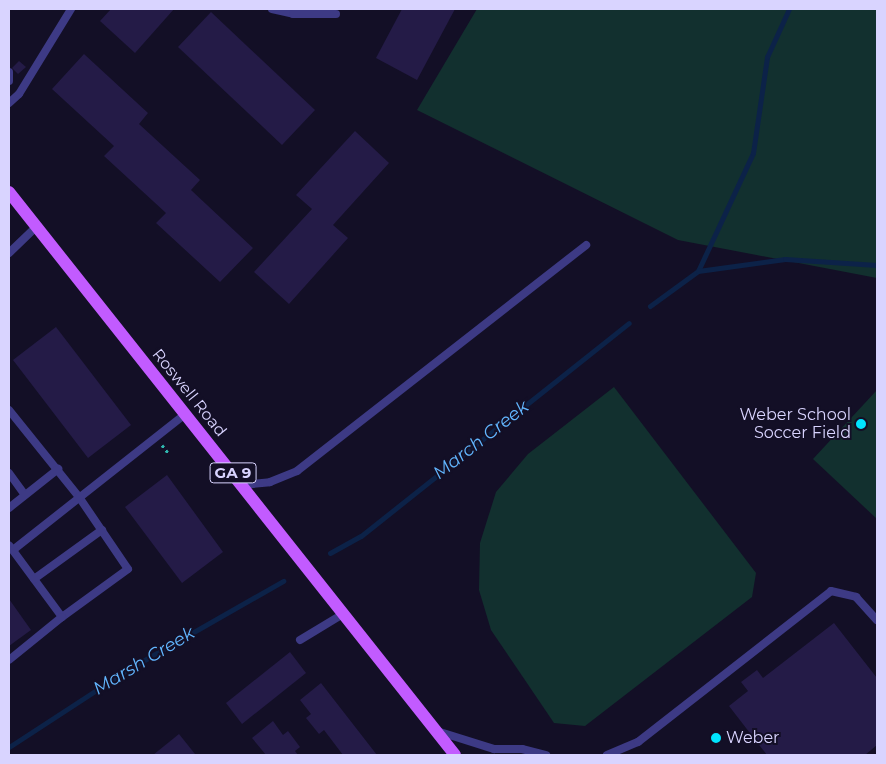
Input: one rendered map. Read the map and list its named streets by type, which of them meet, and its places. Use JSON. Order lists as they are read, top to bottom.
{
  "streets": {
    "main road": ["Roswell Road", "GA 9"]
  },
  "water": ["March Creek", "Marsh Creek"],
  "places": ["Weber School Soccer Field", "Weber"]
}
